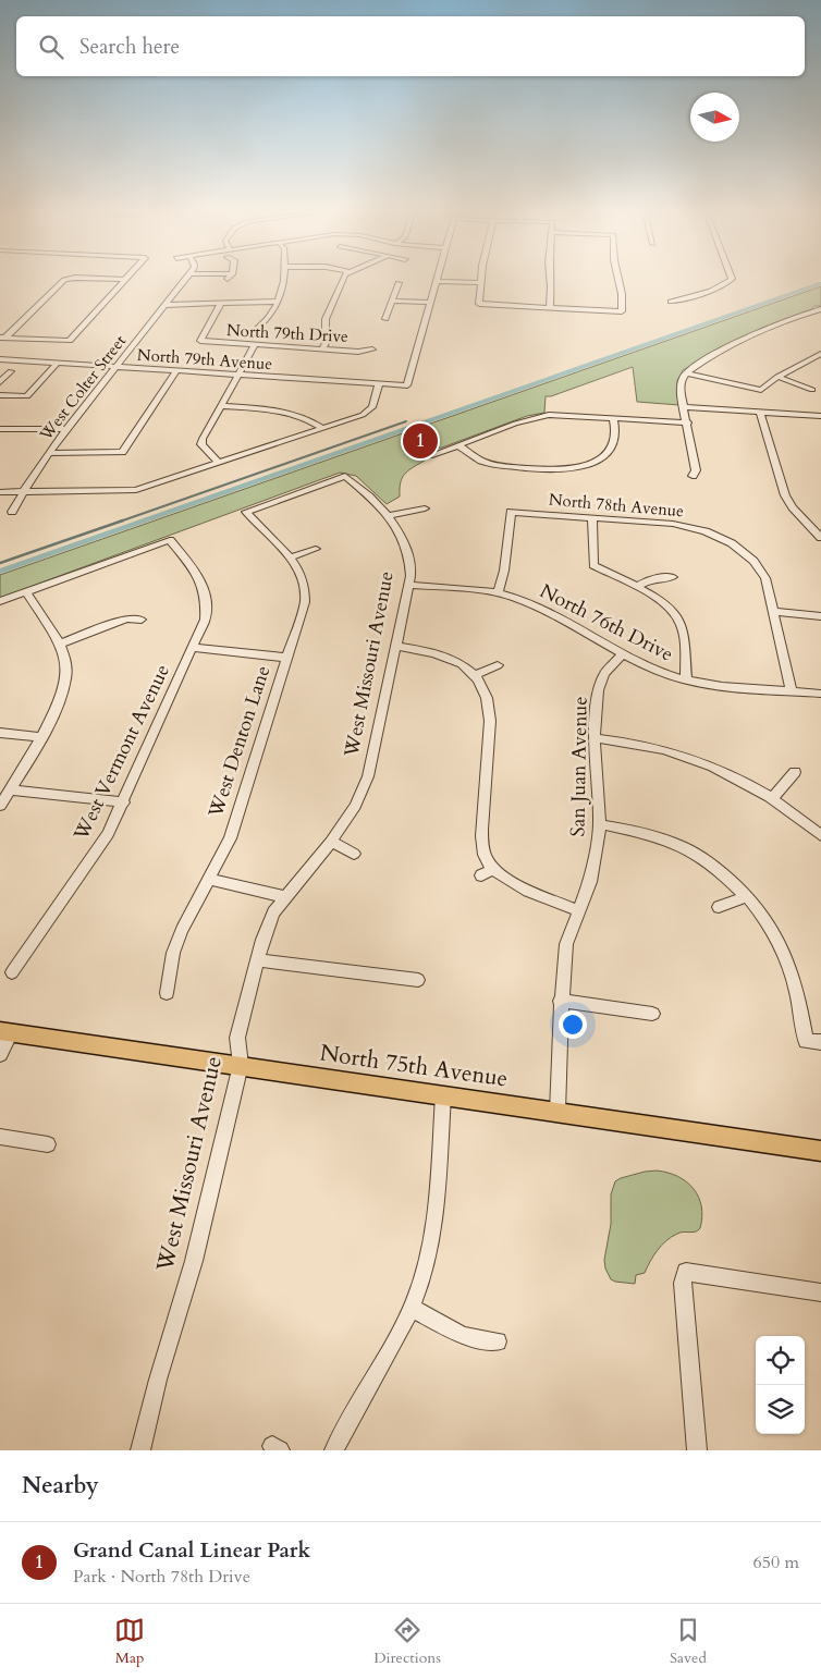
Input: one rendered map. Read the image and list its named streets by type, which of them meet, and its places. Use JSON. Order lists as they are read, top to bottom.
{
  "streets": {
    "main road": ["North 75th Avenue"],
    "street": [
      "North 79th Drive",
      "North 79th Avenue",
      "West Colter Street",
      "North 78th Avenue",
      "North 76th Drive",
      "West Missouri Avenue",
      "West Denton Lane",
      "West Vermont Avenue",
      "San Juan Avenue"
    ]
  },
  "crossings": [
    ["North 79th Avenue", "West Colter Street"],
    ["North 78th Avenue", "North 76th Drive"],
    ["North 76th Drive", "West Missouri Avenue"],
    ["North 76th Drive", "San Juan Avenue"],
    ["West Missouri Avenue", "West Denton Lane"],
    ["West Missouri Avenue", "North 75th Avenue"],
    ["San Juan Avenue", "North 75th Avenue"]
  ],
  "north": "right",
  "page": {
    "search": "Search here",
    "pins": "1",
    "heading": "Nearby",
    "list": [
      {
        "mark": "1",
        "name": "Grand Canal Linear Park",
        "note": "Park · North 78th Drive",
        "value": "650 m"
      }
    ],
    "nav": ["Map", "Directions", "Saved"]
  }
}
